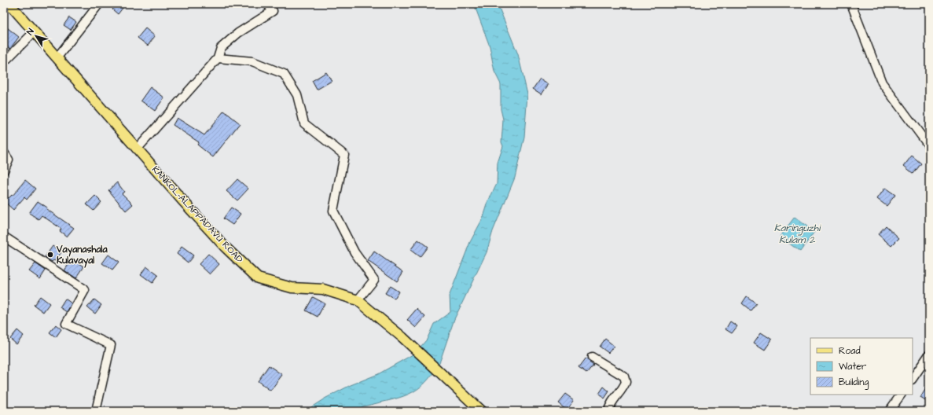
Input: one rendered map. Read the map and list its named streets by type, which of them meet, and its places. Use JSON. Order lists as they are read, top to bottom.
{
  "streets": {
    "main road": ["KANKOL-ALAPPADAVU ROAD"]
  },
  "water": ["Karinguzhi Kulam 2"],
  "places": ["Vayanashala Kulavayal"],
  "legend": ["Road", "Water", "Building"],
  "north": "top left"
}
